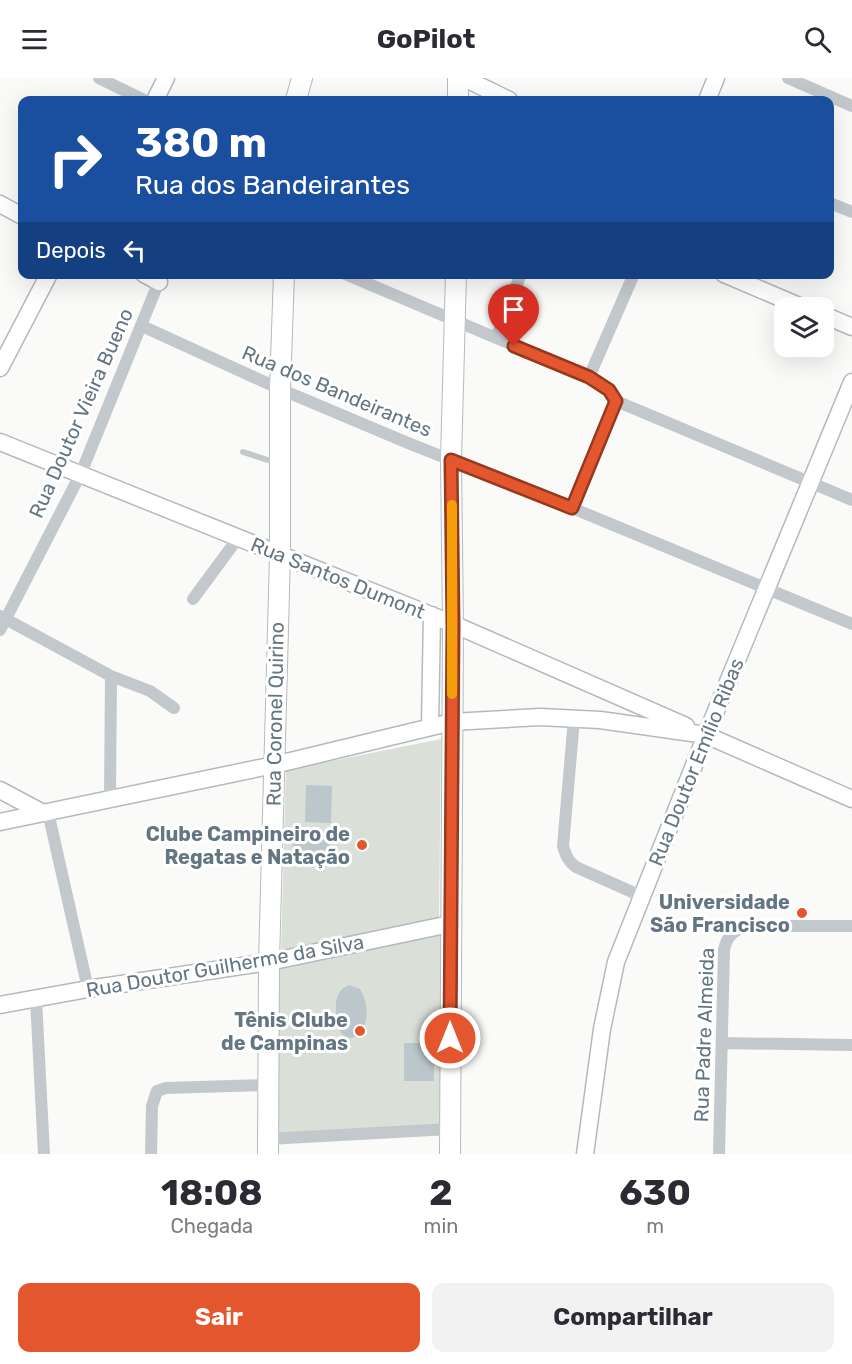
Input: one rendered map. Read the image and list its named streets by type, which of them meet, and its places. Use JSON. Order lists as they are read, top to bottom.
{
  "streets": {
    "main road": ["Rua Coronel Quirino"],
    "street": [
      "Rua dos Bandeirantes",
      "Rua Doutor Vieira Bueno",
      "Rua Santos Dumont",
      "Rua Doutor Emílio Ribas",
      "Rua Doutor Guilherme da Silva",
      "Rua Padre Almeida"
    ]
  },
  "crossings": [
    ["Rua dos Bandeirantes", "Rua Doutor Vieira Bueno"],
    ["Rua dos Bandeirantes", "Rua Coronel Quirino"],
    ["Rua dos Bandeirantes", "Rua Doutor Emílio Ribas"],
    ["Rua Doutor Vieira Bueno", "Rua Santos Dumont"],
    ["Rua Santos Dumont", "Rua Coronel Quirino"],
    ["Rua Santos Dumont", "Rua Doutor Emílio Ribas"],
    ["Rua Coronel Quirino", "Rua Doutor Guilherme da Silva"]
  ],
  "places": ["Clube Campineiro de Regatas e Natação", "Universidade São Francisco", "Tênis Clube de Campinas"],
  "page": {
    "header": "GoPilot",
    "turn": ["380 m", "Rua dos Bandeirantes"],
    "then": "Depois",
    "eta": [
      "18:08",
      "Chegada",
      "2",
      "min",
      "630",
      "m"
    ],
    "buttons": ["Sair", "Compartilhar"]
  }
}
